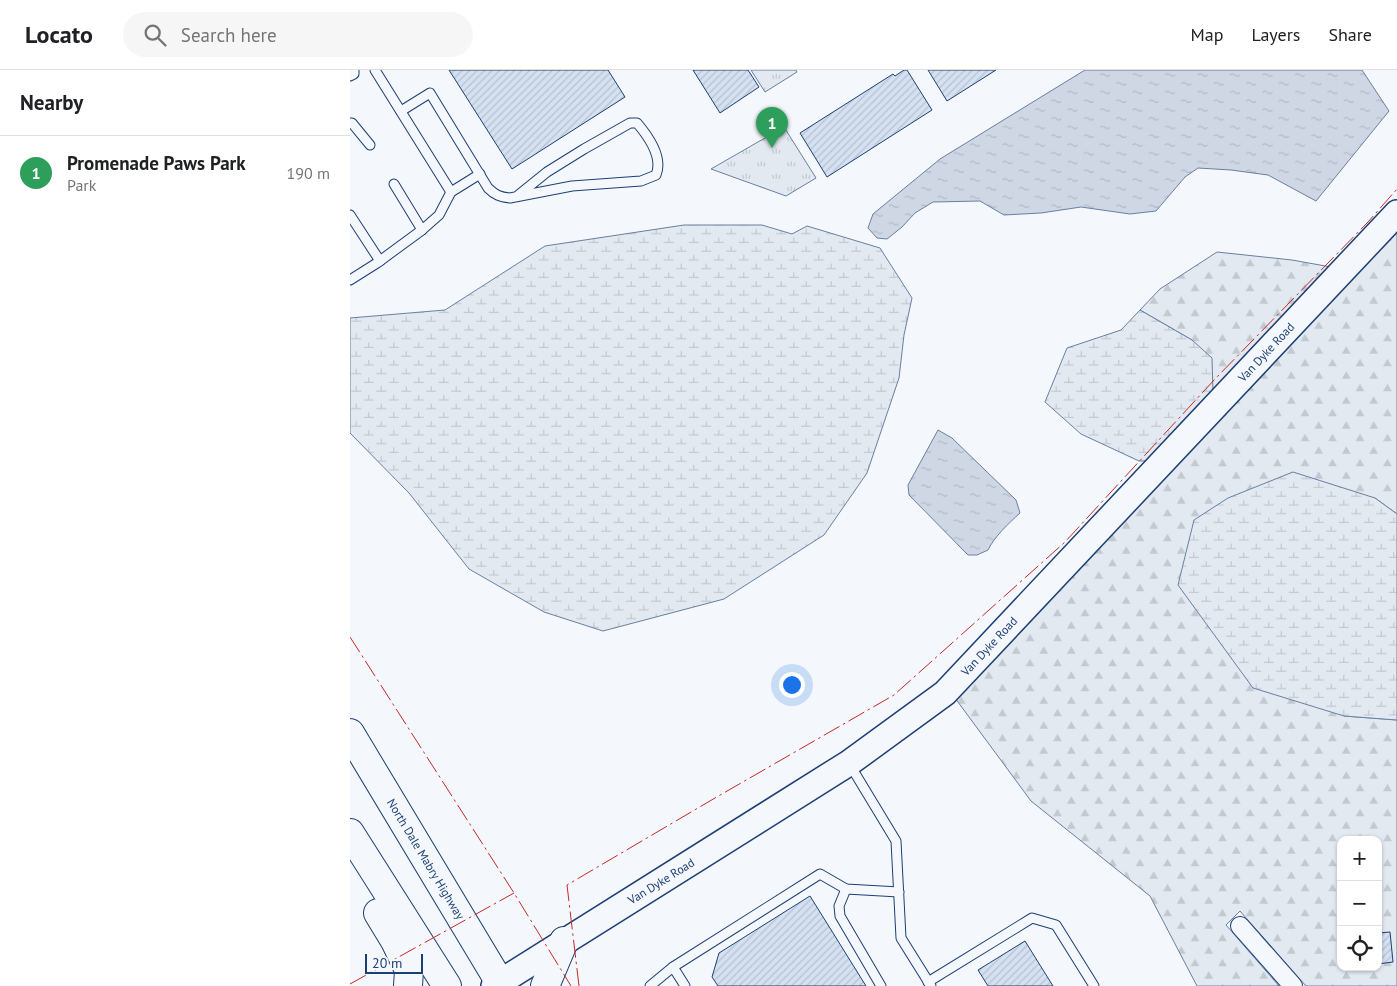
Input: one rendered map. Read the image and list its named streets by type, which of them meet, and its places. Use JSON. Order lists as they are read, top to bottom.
{
  "streets": {
    "main road": ["North Dale Mabry Highway"],
    "street": ["Van Dyke Road"]
  },
  "crossings": [
    ["Van Dyke Road", "North Dale Mabry Highway"]
  ],
  "scale_bar": "20 m",
  "page": {
    "header": "Locato",
    "search": "Search here",
    "nav": ["Map", "Layers", "Share"],
    "heading": "Nearby",
    "pins": "1",
    "list": [
      {
        "mark": "1",
        "name": "Promenade Paws Park",
        "note": "Park",
        "value": "190 m"
      }
    ],
    "map_buttons": ["+", "−"],
    "scale": "20 m"
  }
}
